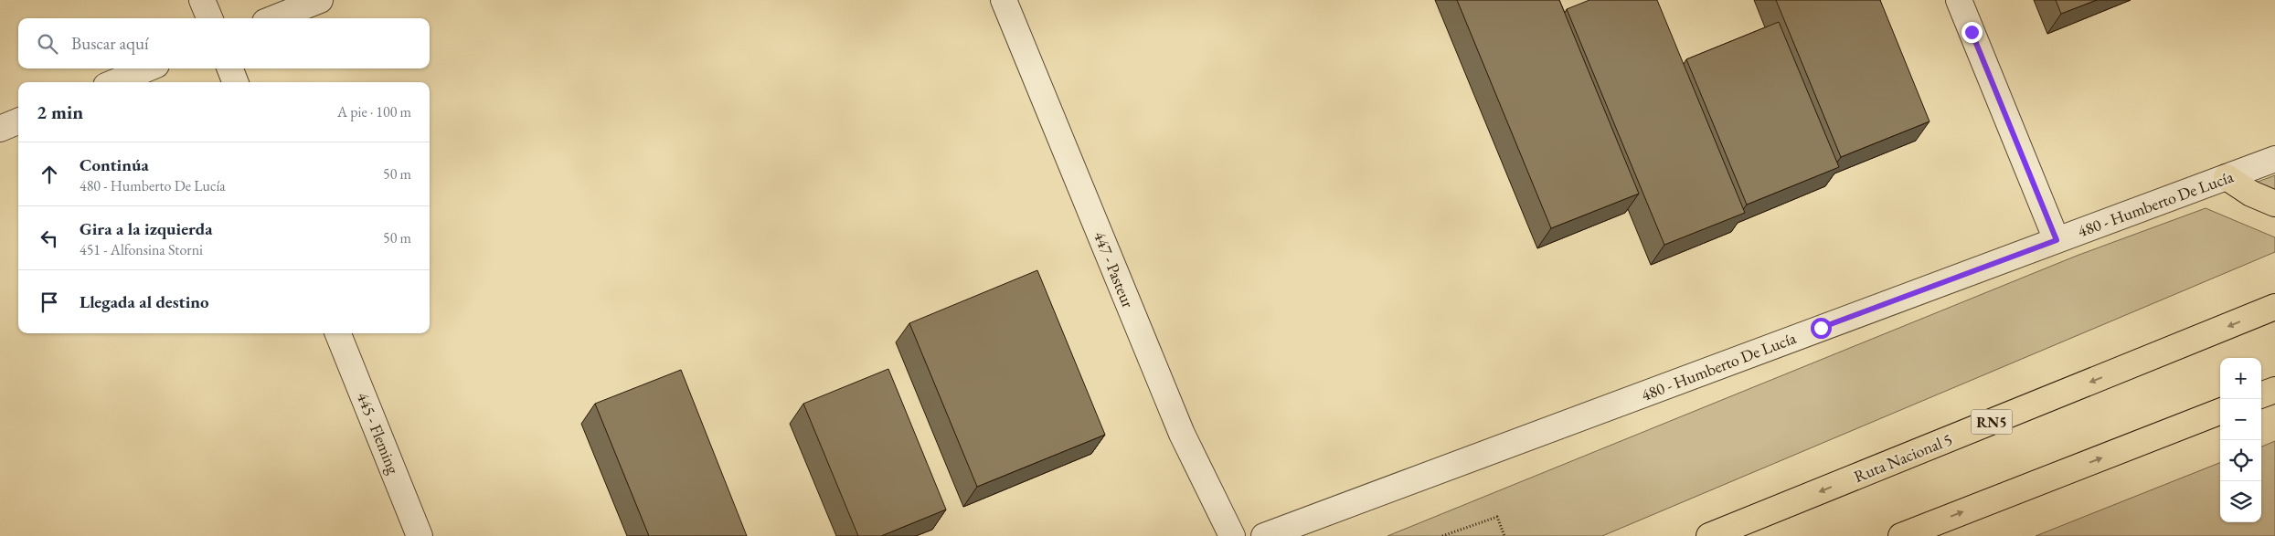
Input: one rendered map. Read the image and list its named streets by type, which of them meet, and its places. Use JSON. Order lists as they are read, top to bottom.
{
  "streets": {
    "highway": ["RN5", "Ruta Nacional 5"],
    "street": ["480 - Humberto De Lucía", "447 - Pasteur", "445 - Fleming"]
  },
  "page": {
    "search": "Buscar aquí",
    "heading": ["2 min", "A pie · 100 m"],
    "list": [
      ["Continúa", "480 - Humberto De Lucía", "50 m"],
      ["Gira a la izquierda", "451 - Alfonsina Storni", "50 m"],
      "Llegada al destino"
    ],
    "map_buttons": ["+", "−"]
  }
}
